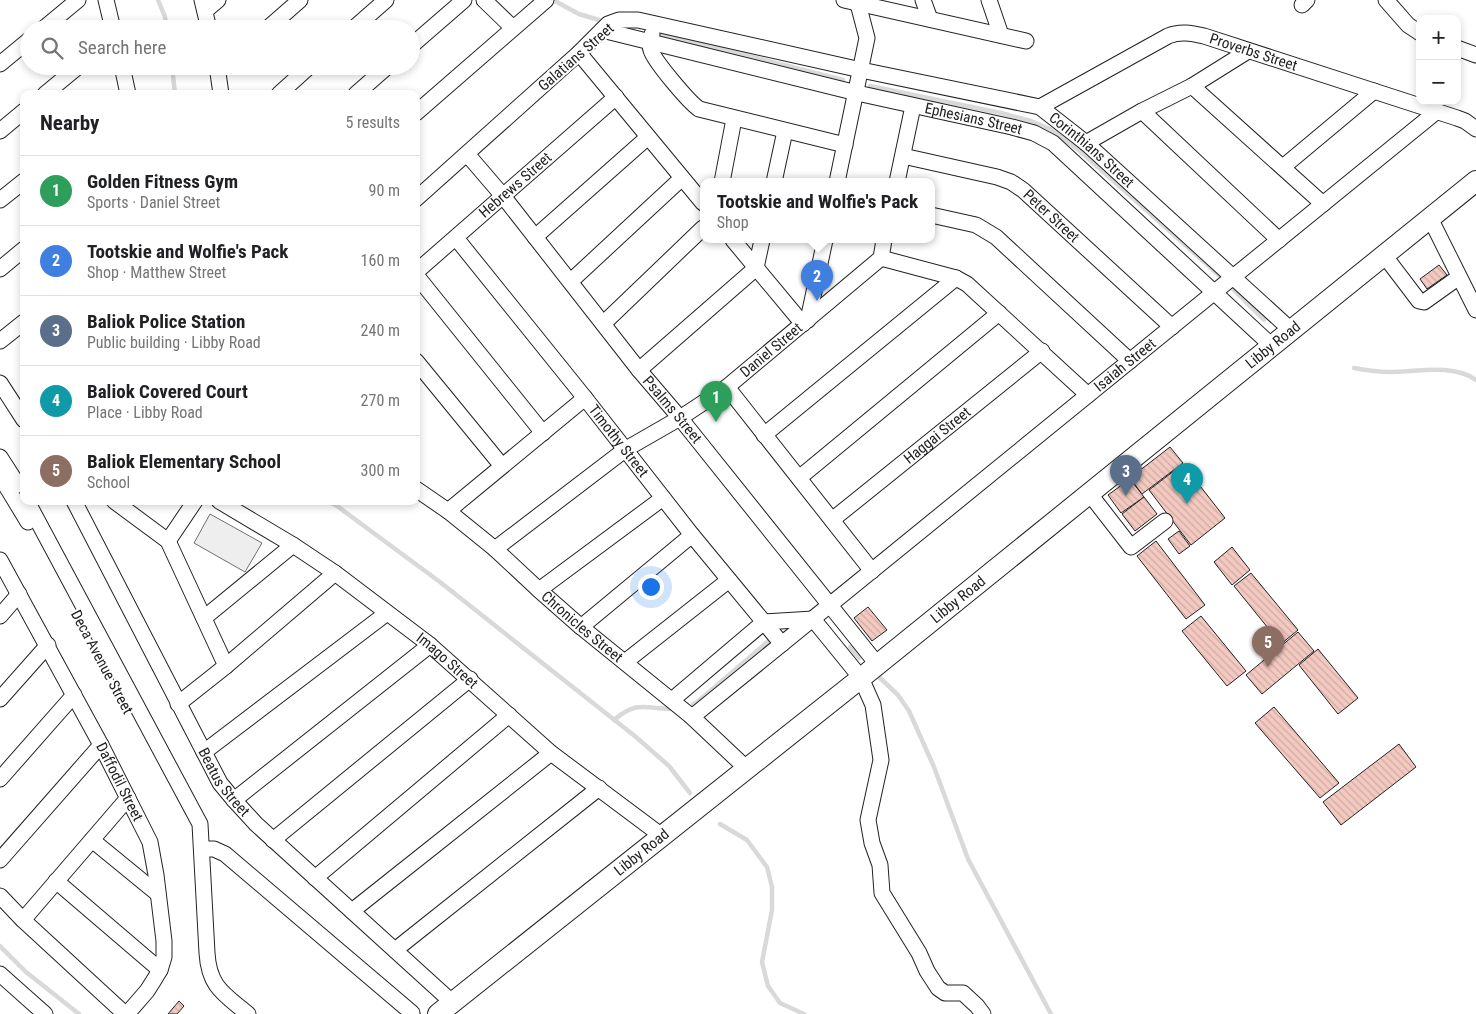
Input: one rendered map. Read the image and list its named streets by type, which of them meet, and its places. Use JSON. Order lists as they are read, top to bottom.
{
  "streets": {
    "main road": ["Libby Road"],
    "street": [
      "Proverbs Street",
      "Galatians Street",
      "Ephesians Street",
      "Corinthians Street",
      "Hebrews Street",
      "Peter Street",
      "Daniel Street",
      "Isaiah Street",
      "Psalms Street",
      "Haggai Street",
      "Timothy Street",
      "Chronicles Street",
      "Imago Street",
      "Deca Avenue Street",
      "Beatus Street",
      "Daffodil Street"
    ]
  },
  "crossings": [
    ["Proverbs Street", "Corinthians Street"],
    ["Proverbs Street", "Isaiah Street"],
    ["Galatians Street", "Ephesians Street"],
    ["Galatians Street", "Corinthians Street"],
    ["Galatians Street", "Psalms Street"],
    ["Ephesians Street", "Libby Road"],
    ["Ephesians Street", "Isaiah Street"],
    ["Corinthians Street", "Isaiah Street"],
    ["Hebrews Street", "Psalms Street"],
    ["Hebrews Street", "Timothy Street"],
    ["Peter Street", "Isaiah Street"],
    ["Libby Road", "Psalms Street"],
    ["Libby Road", "Chronicles Street"],
    ["Libby Road", "Imago Street"],
    ["Libby Road", "Beatus Street"],
    ["Daniel Street", "Psalms Street"],
    ["Daniel Street", "Timothy Street"],
    ["Daniel Street", "Chronicles Street"],
    ["Isaiah Street", "Psalms Street"],
    ["Isaiah Street", "Timothy Street"],
    ["Isaiah Street", "Chronicles Street"]
  ],
  "page": {
    "map_buttons": ["+", "−"],
    "search": "Search here",
    "heading": ["Nearby", "5 results"],
    "list": [
      {
        "mark": "1",
        "name": "Golden Fitness Gym",
        "note": "Sports · Daniel Street",
        "value": "90 m"
      },
      {
        "mark": "2",
        "name": "Tootskie and Wolfie's Pack",
        "note": "Shop · Matthew Street",
        "value": "160 m"
      },
      {
        "mark": "3",
        "name": "Baliok Police Station",
        "note": "Public building · Libby Road",
        "value": "240 m"
      },
      {
        "mark": "4",
        "name": "Baliok Covered Court",
        "note": "Place · Libby Road",
        "value": "270 m"
      },
      {
        "mark": "5",
        "name": "Baliok Elementary School",
        "note": "School",
        "value": "300 m"
      }
    ],
    "popup": ["Tootskie and Wolfie's Pack", "Shop"],
    "pins": [
      "2",
      "1",
      "3",
      "4",
      "5"
    ]
  }
}
